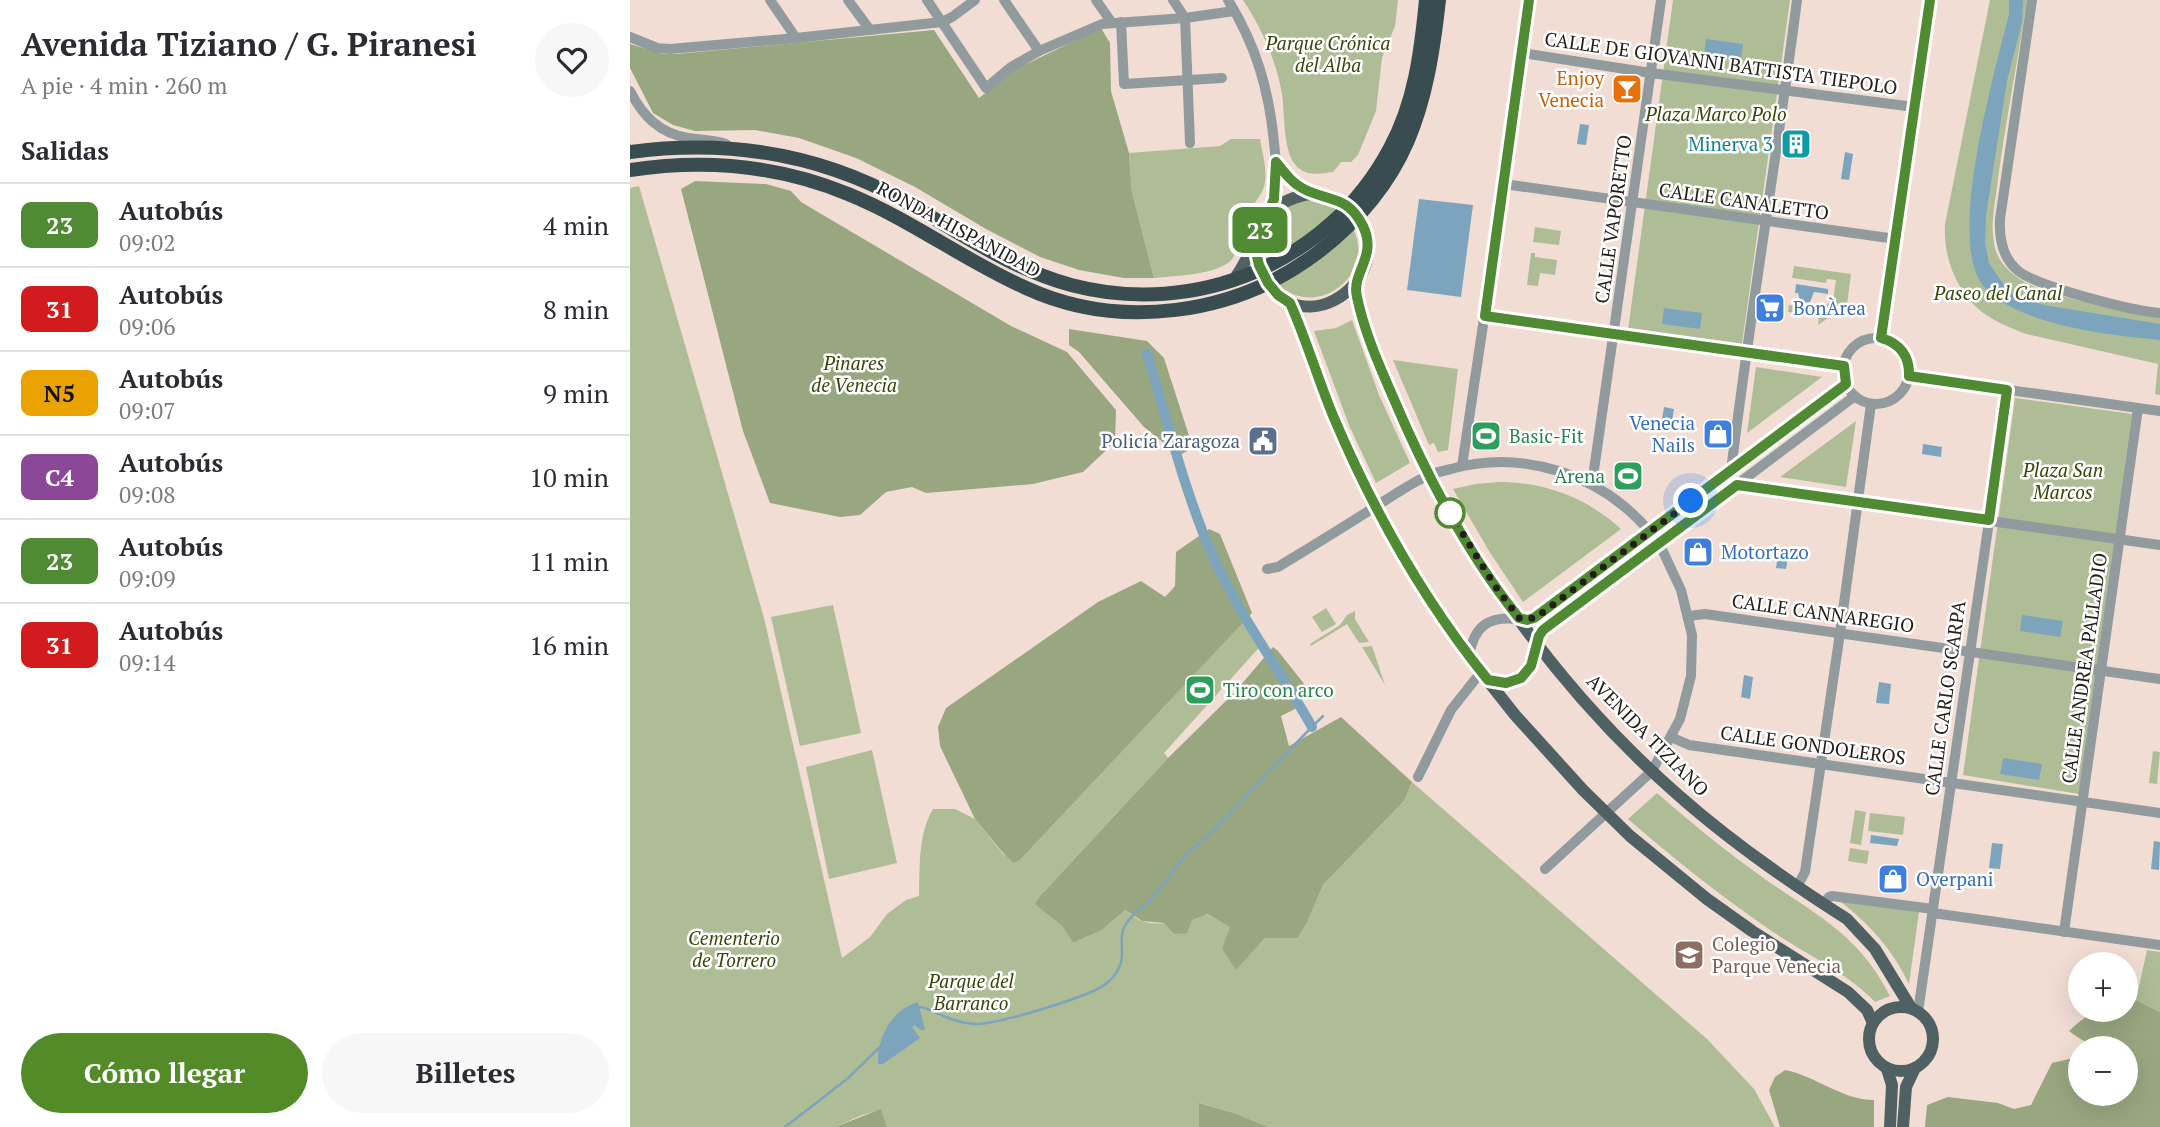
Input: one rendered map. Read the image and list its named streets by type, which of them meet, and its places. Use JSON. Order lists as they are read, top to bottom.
{
  "streets": {
    "highway": ["RONDA HISPANIDAD"],
    "main road": ["AVENIDA TIZIANO"],
    "street": [
      "CALLE DE GIOVANNI BATTISTA TIEPOLO",
      "CALLE CANALETTO",
      "CALLE VAPORETTO",
      "CALLE CANNAREGIO",
      "CALLE ANDREA PALLADIO",
      "CALLE CARLO SCARPA",
      "CALLE GONDOLEROS"
    ]
  },
  "crossings": [
    ["CALLE DE GIOVANNI BATTISTA TIEPOLO", "CALLE VAPORETTO"],
    ["CALLE CANALETTO", "CALLE VAPORETTO"],
    ["CALLE CANNAREGIO", "CALLE ANDREA PALLADIO"],
    ["CALLE CANNAREGIO", "CALLE CARLO SCARPA"],
    ["CALLE ANDREA PALLADIO", "CALLE GONDOLEROS"],
    ["CALLE CARLO SCARPA", "AVENIDA TIZIANO"],
    ["CALLE CARLO SCARPA", "CALLE GONDOLEROS"]
  ],
  "parks": [
    "Parque Crónica del Alba",
    "Plaza Marco Polo",
    "Paseo del Canal",
    "Pinares de Venecia",
    "Plaza San Marcos",
    "Cementerio de Torrero",
    "Parque del Barranco"
  ],
  "places": {
    "bar": ["Enjoy Venecia"],
    "building": ["Minerva 3"],
    "supermarket": ["BonÀrea"],
    "shop": ["Venecia Nails", "Motortazo", "Overpani"],
    "sports": ["Basic-Fit", "Arena", "Tiro con arco"],
    "public building": ["Policía Zaragoza"],
    "school or university": ["Colegio Parque Venecia"]
  },
  "lines": ["bus line 23"],
  "page": {
    "heading": [
      ["Avenida Tiziano / G. Piranesi", "A pie · 4 min · 260 m"],
      "Salidas"
    ],
    "on_map": "23",
    "list": [
      {
        "mark": "23",
        "name": "Autobús",
        "note": "09:02",
        "value": "4 min"
      },
      {
        "mark": "31",
        "name": "Autobús",
        "note": "09:06",
        "value": "8 min"
      },
      {
        "mark": "N5",
        "name": "Autobús",
        "note": "09:07",
        "value": "9 min"
      },
      {
        "mark": "C4",
        "name": "Autobús",
        "note": "09:08",
        "value": "10 min"
      },
      {
        "mark": "23",
        "name": "Autobús",
        "note": "09:09",
        "value": "11 min"
      },
      {
        "mark": "31",
        "name": "Autobús",
        "note": "09:14",
        "value": "16 min"
      }
    ],
    "map_buttons": ["+", "−"],
    "buttons": ["Cómo llegar", "Billetes"]
  }
}
